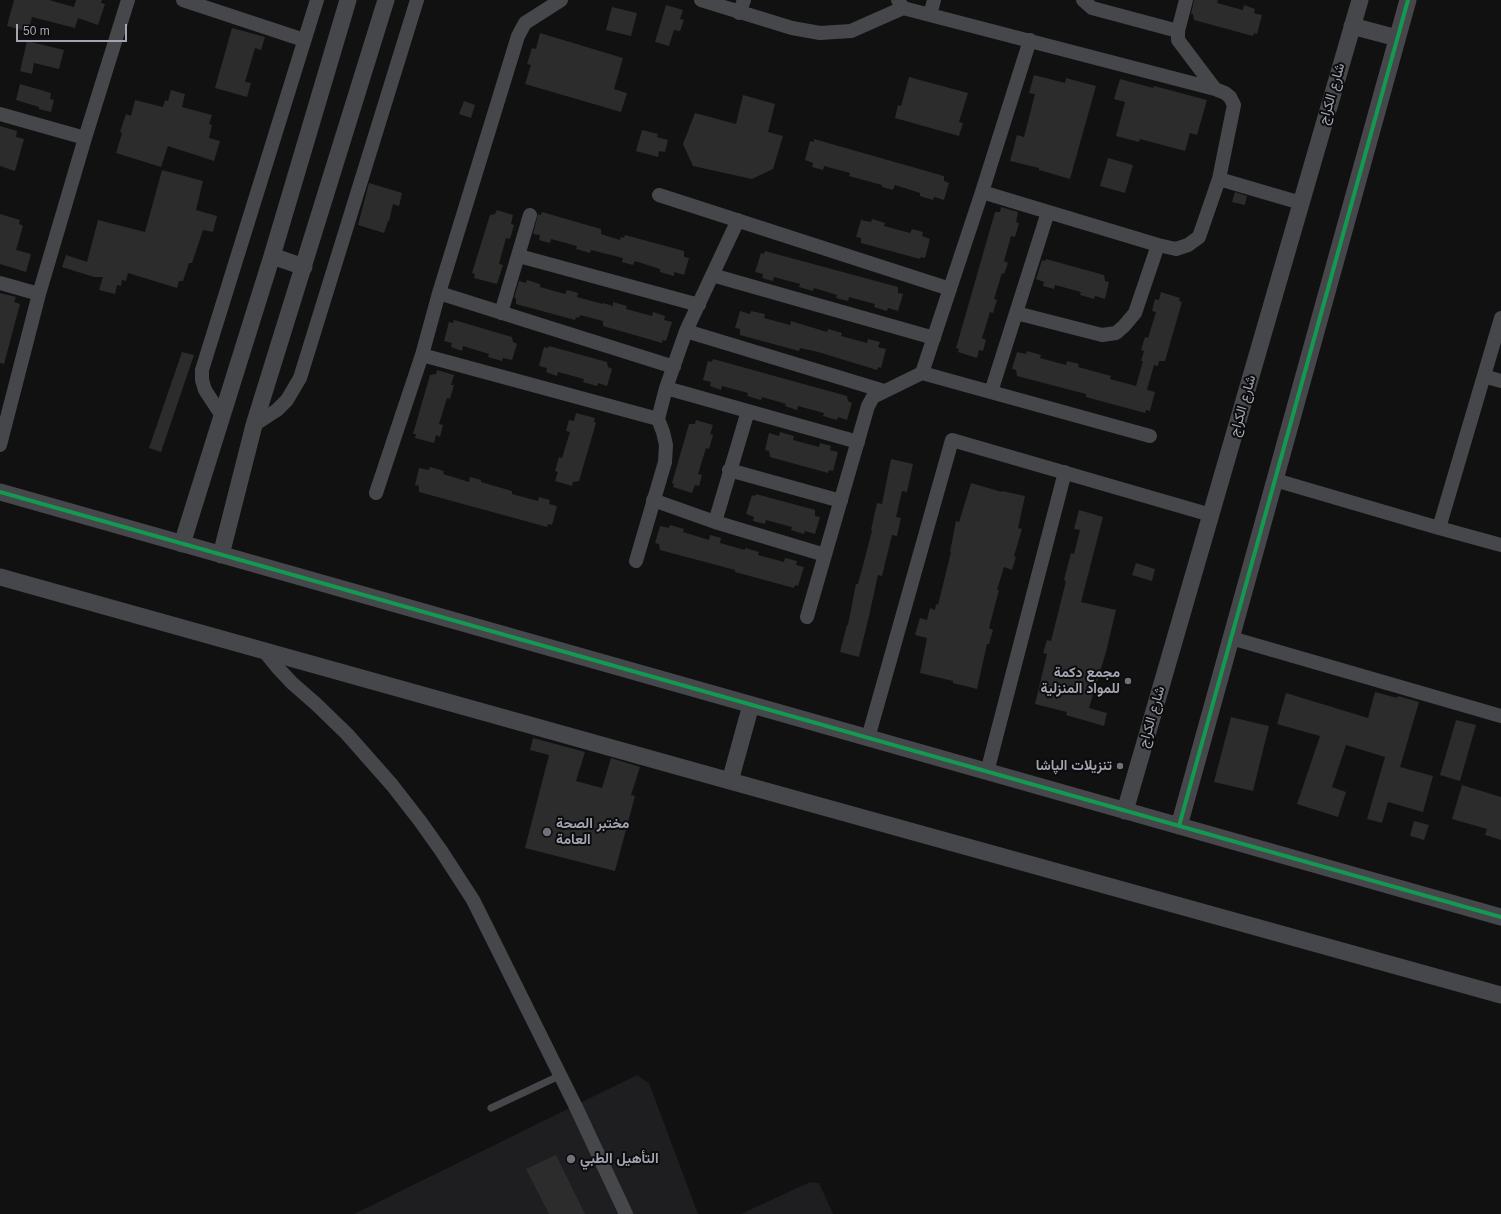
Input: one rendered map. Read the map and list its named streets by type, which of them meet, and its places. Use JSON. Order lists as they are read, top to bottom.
{
  "streets": {
    "street": ["شارع الكراج"]
  },
  "places": [
    "مجمع دكمة للمواد المنزلية",
    "تنزيلات الپاشا",
    "مختبر الصحة العامة",
    "التأهيل الطبي"
  ],
  "scale_bar": "50 m"
}
